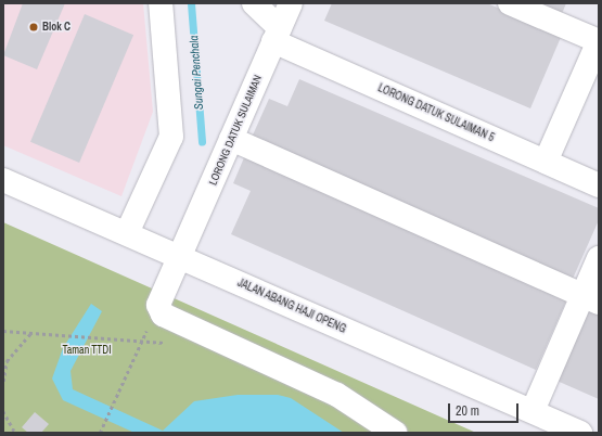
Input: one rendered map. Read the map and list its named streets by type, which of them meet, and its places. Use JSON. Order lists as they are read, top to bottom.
{
  "streets": {
    "street": ["LORONG DATUK SULAIMAN 5", "LORONG DATUK SULAIMAN", "JALAN ABANG HAJI OPENG"]
  },
  "crossings": [
    ["LORONG DATUK SULAIMAN 5", "LORONG DATUK SULAIMAN"],
    ["LORONG DATUK SULAIMAN", "JALAN ABANG HAJI OPENG"]
  ],
  "water": ["Sungai Penchala"],
  "parks": ["Taman TTDI"],
  "places": ["Blok C"],
  "scale_bar": "20 m"
}
